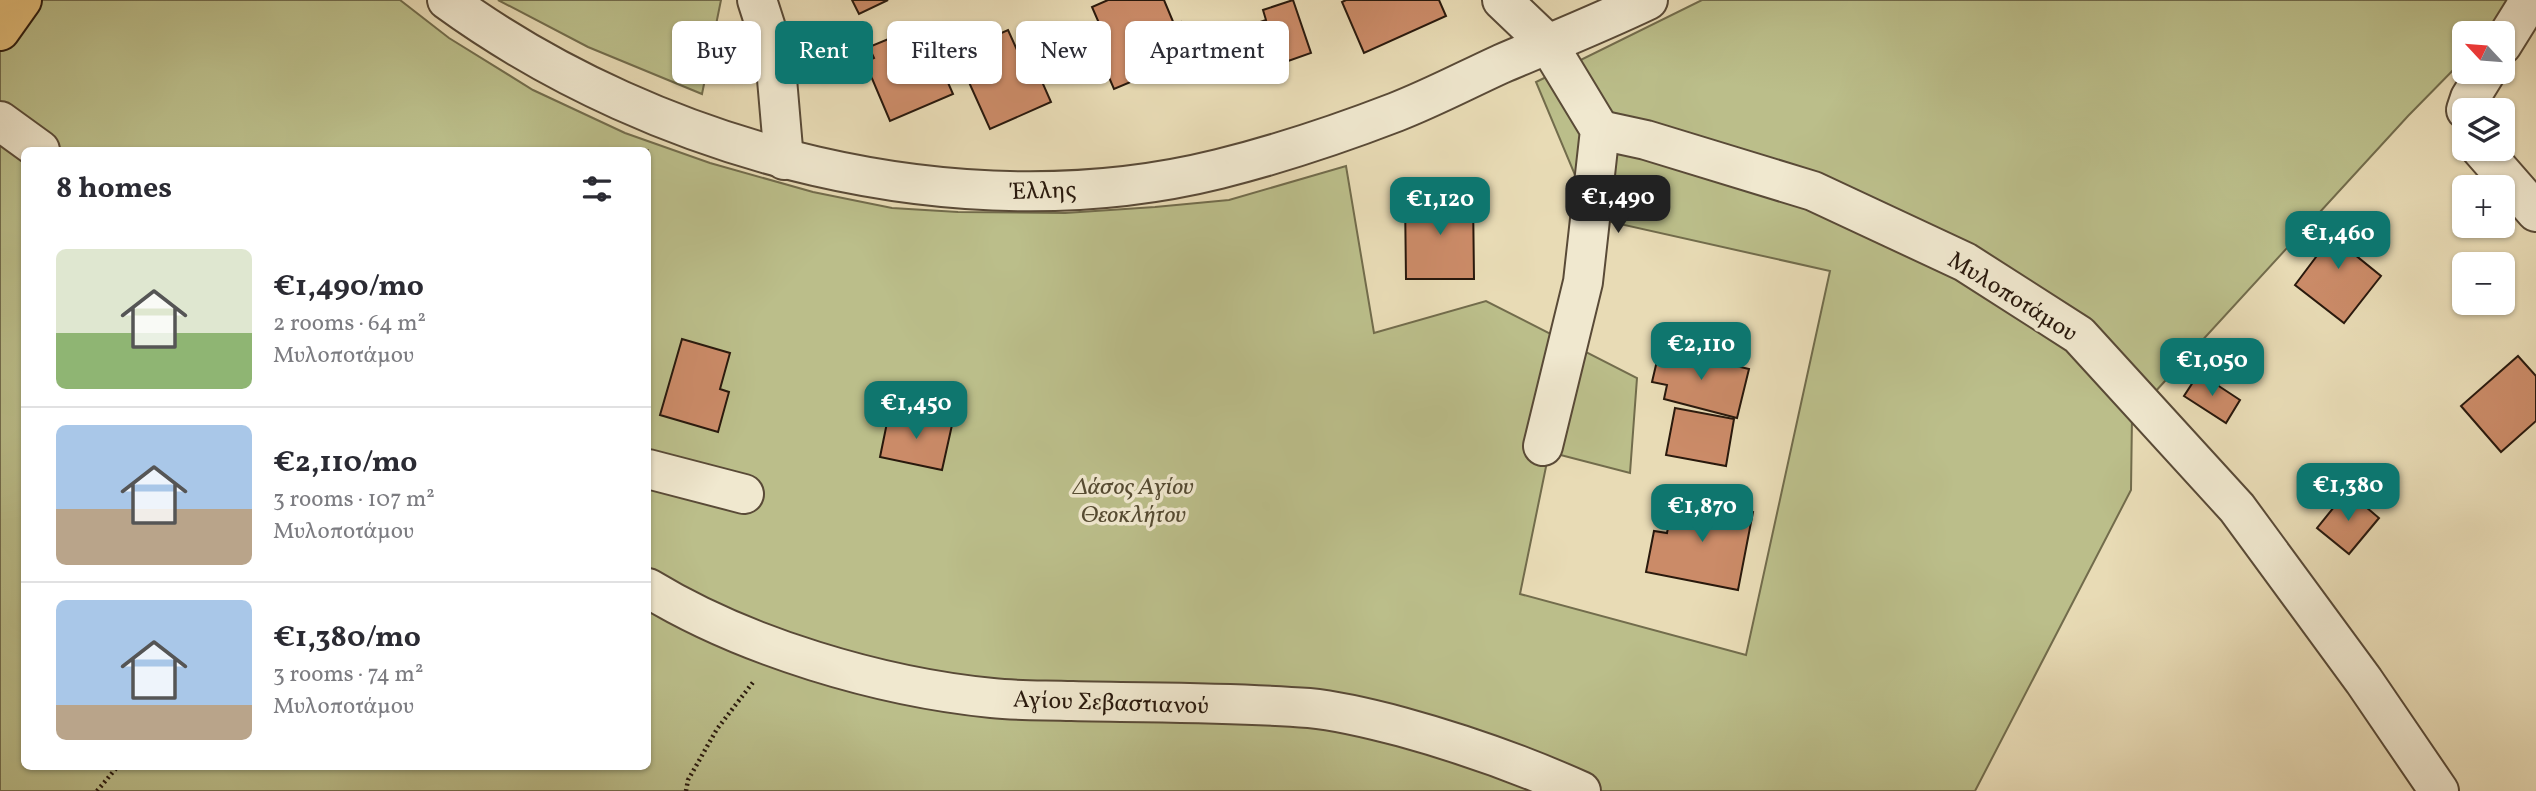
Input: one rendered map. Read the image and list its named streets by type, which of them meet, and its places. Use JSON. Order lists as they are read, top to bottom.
{
  "streets": {
    "street": ["Έλλης", "Μυλοποτάμου", "Αγίου Σεβαστιανού"]
  },
  "parks": ["Δάσος Αγίου Θεοκλήτου"],
  "north": "top left",
  "page": {
    "map_buttons": ["+", "−"],
    "chip": [
      "Buy",
      "Rent",
      "Filters",
      "New",
      "Apartment"
    ],
    "heading": "8 homes",
    "price": [
      "€1,490",
      "€1,120",
      "€1,460",
      "€2,110",
      "€1,050",
      "€1,450",
      "€1,380",
      "€1,870"
    ],
    "list": [
      {
        "name": "€1,490/mo",
        "note": "2 rooms · 64 m² · Μυλοποτάμου"
      },
      {
        "name": "€2,110/mo",
        "note": "3 rooms · 107 m² · Μυλοποτάμου"
      },
      {
        "name": "€1,380/mo",
        "note": "3 rooms · 74 m² · Μυλοποτάμου"
      }
    ]
  }
}
